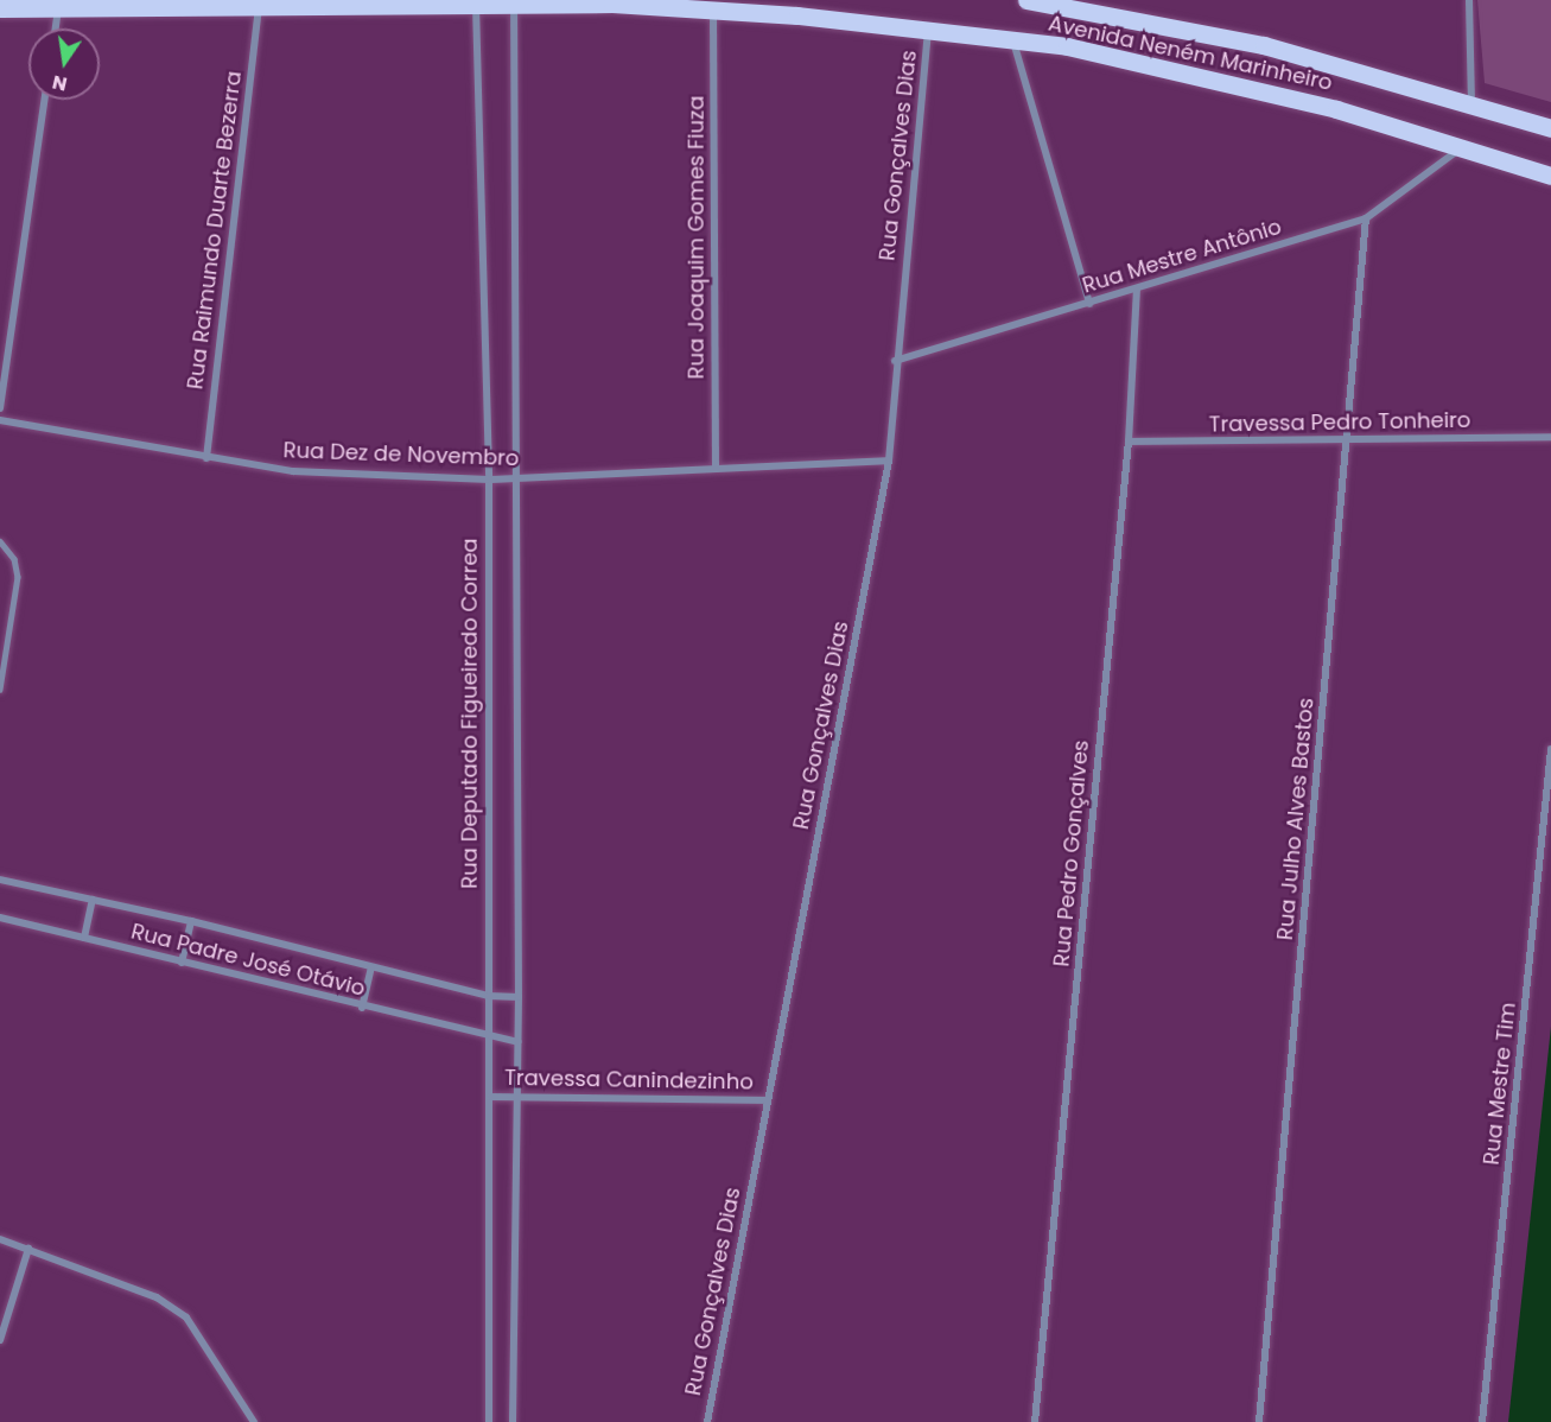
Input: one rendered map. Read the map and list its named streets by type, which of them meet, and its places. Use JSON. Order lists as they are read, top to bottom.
{
  "streets": {
    "main road": ["Avenida Neném Marinheiro"],
    "street": [
      "Rua Gonçalves Dias",
      "Rua Raimundo Duarte Bezerra",
      "Rua Joaquim Gomes Fiuza",
      "Rua Mestre Antônio",
      "Travessa Pedro Tonheiro",
      "Rua Dez de Novembro",
      "Rua Deputado Figueiredo Correa",
      "Rua Julho Alves Bastos",
      "Rua Pedro Gonçalves",
      "Rua Padre José Otávio",
      "Travessa Canindezinho",
      "Rua Mestre Tim"
    ]
  },
  "crossings": [
    ["Avenida Neném Marinheiro", "Rua Gonçalves Dias"],
    ["Avenida Neném Marinheiro", "Rua Raimundo Duarte Bezerra"],
    ["Avenida Neném Marinheiro", "Rua Joaquim Gomes Fiuza"],
    ["Avenida Neném Marinheiro", "Rua Mestre Antônio"],
    ["Avenida Neném Marinheiro", "Rua Deputado Figueiredo Correa"],
    ["Rua Gonçalves Dias", "Rua Mestre Antônio"],
    ["Rua Gonçalves Dias", "Rua Dez de Novembro"],
    ["Rua Gonçalves Dias", "Travessa Canindezinho"],
    ["Rua Raimundo Duarte Bezerra", "Rua Dez de Novembro"],
    ["Rua Joaquim Gomes Fiuza", "Rua Dez de Novembro"],
    ["Rua Mestre Antônio", "Rua Julho Alves Bastos"],
    ["Rua Mestre Antônio", "Rua Pedro Gonçalves"],
    ["Travessa Pedro Tonheiro", "Rua Julho Alves Bastos"],
    ["Travessa Pedro Tonheiro", "Rua Pedro Gonçalves"],
    ["Rua Dez de Novembro", "Rua Deputado Figueiredo Correa"],
    ["Rua Deputado Figueiredo Correa", "Rua Padre José Otávio"],
    ["Rua Deputado Figueiredo Correa", "Travessa Canindezinho"]
  ],
  "north": "bottom"
}
